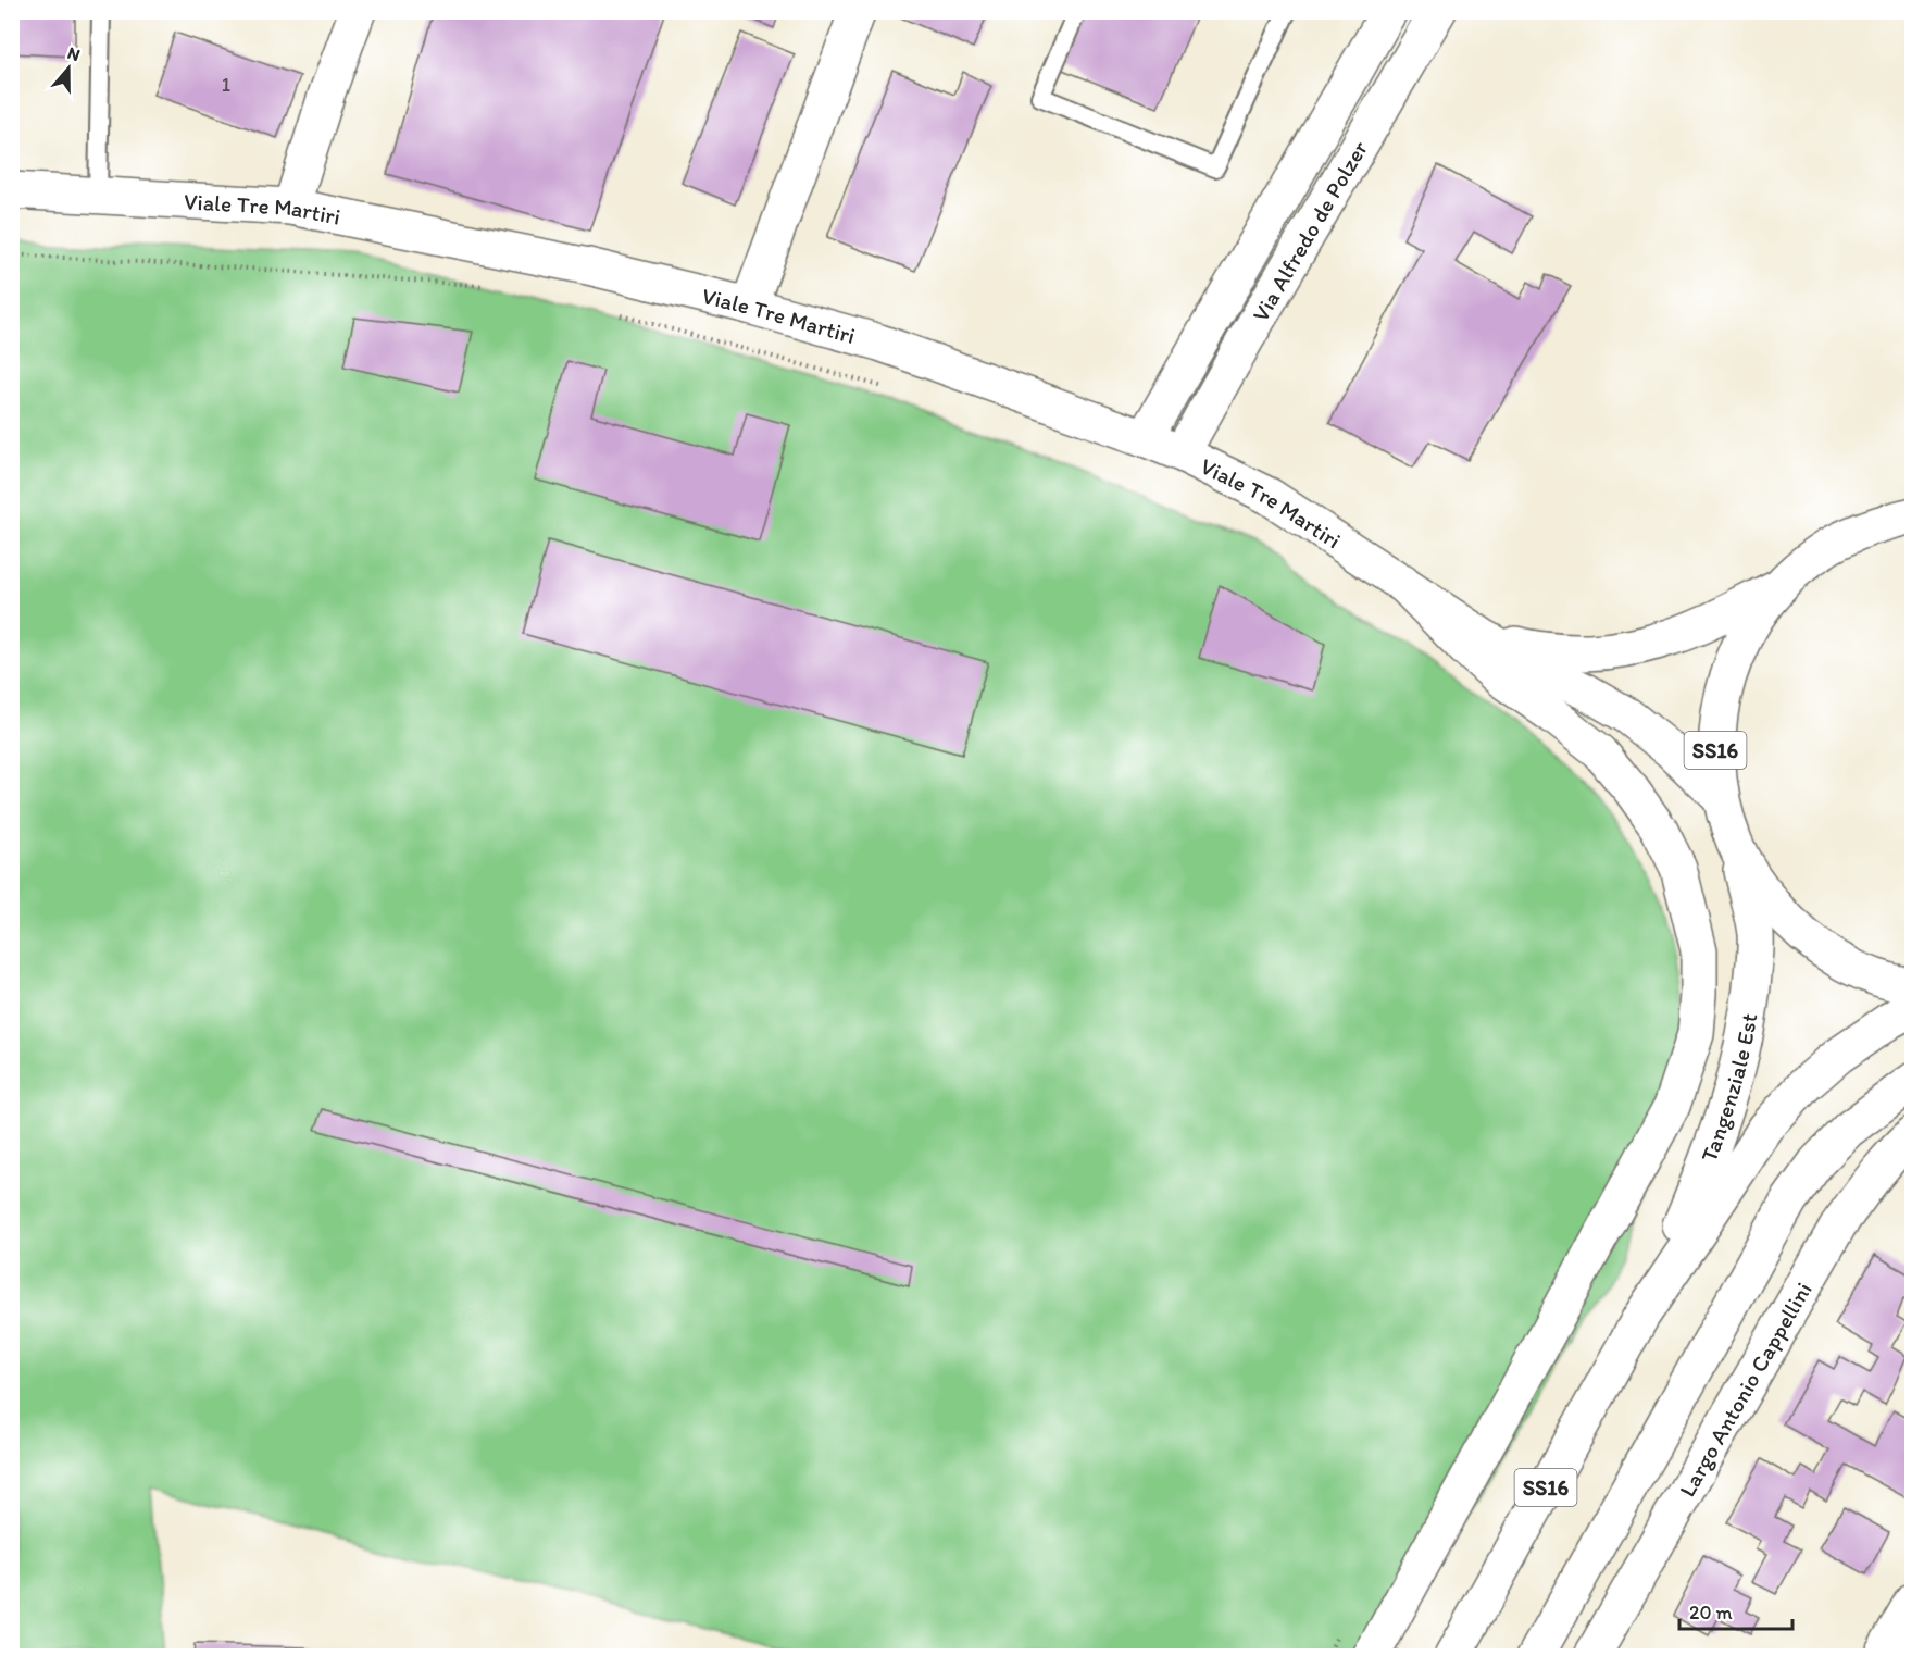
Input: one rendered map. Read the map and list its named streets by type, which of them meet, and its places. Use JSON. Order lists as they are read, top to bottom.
{
  "streets": {
    "main road": [
      "Viale Tre Martiri",
      "Via Alfredo de Polzer",
      "SS16",
      "Tangenziale Est",
      "Largo Antonio Cappellini"
    ]
  },
  "crossings": [
    ["Viale Tre Martiri", "Via Alfredo de Polzer"],
    ["Viale Tre Martiri", "SS16"],
    ["SS16", "Tangenziale Est"]
  ],
  "house_numbers": ["1"],
  "scale_bar": "20 m",
  "north": "top"
}
